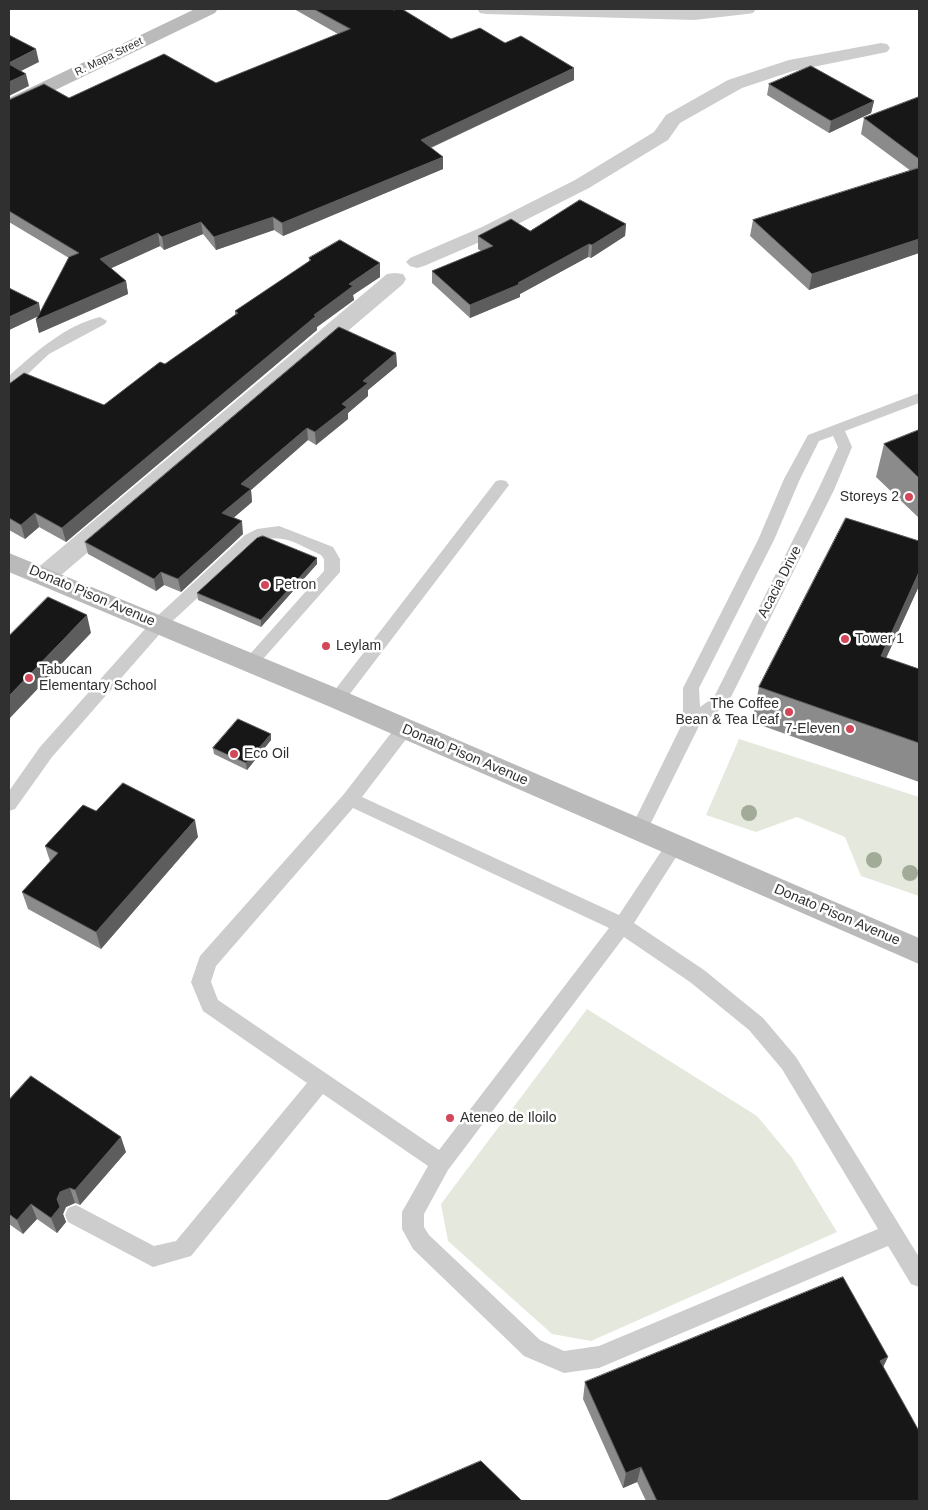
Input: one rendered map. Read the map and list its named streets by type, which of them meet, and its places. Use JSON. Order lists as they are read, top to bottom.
{
  "streets": {
    "main road": ["R. Mapa Street", "Donato Pison Avenue"],
    "lane": ["Acacia Drive"]
  },
  "crossings": [
    ["Acacia Drive", "Donato Pison Avenue"]
  ],
  "places": [
    "Storeys 2",
    "Petron",
    "Tower 1",
    "Leylam",
    "Tabucan Elementary School",
    "The Coffee Bean & Tea Leaf",
    "7-Eleven",
    "Eco Oil",
    "Ateneo de Iloilo"
  ]
}
